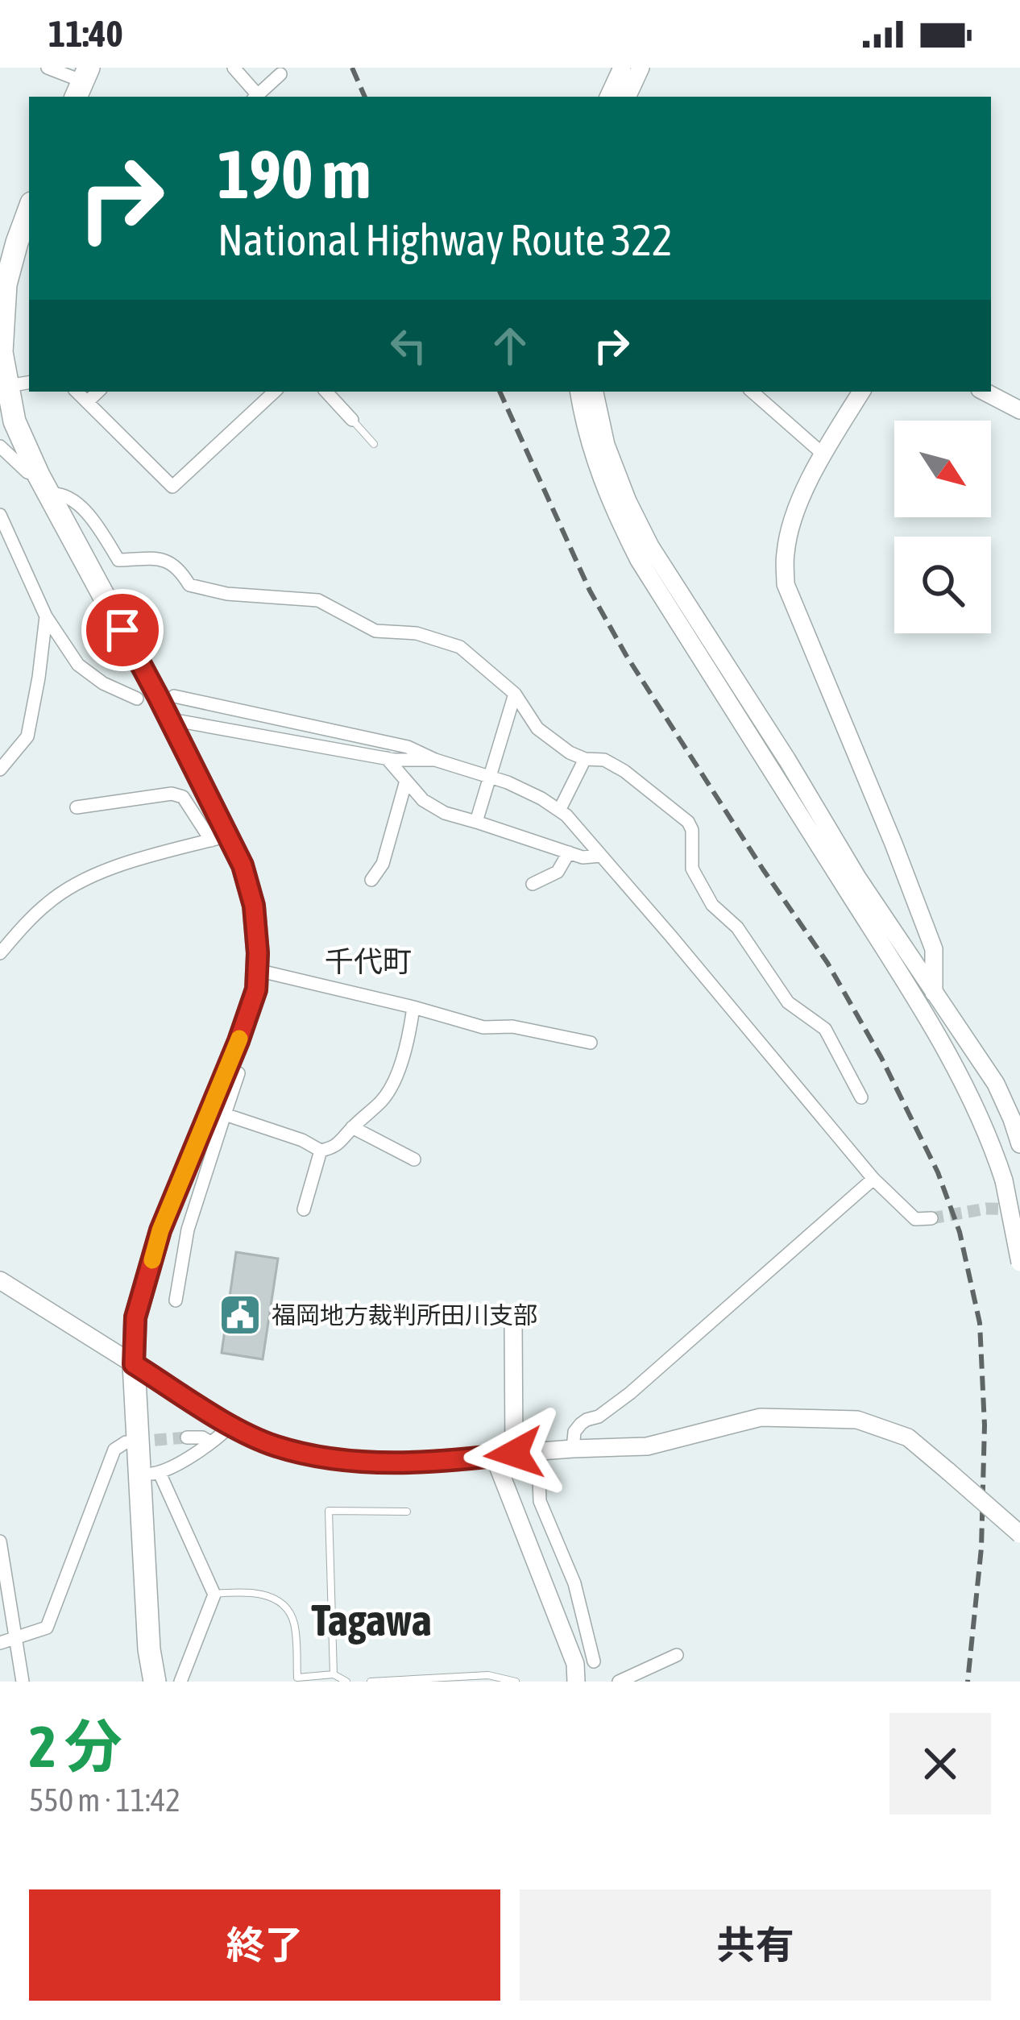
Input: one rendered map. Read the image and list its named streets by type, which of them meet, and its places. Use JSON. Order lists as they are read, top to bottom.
{
  "districts": ["千代町", "Tagawa"],
  "places": {
    "public building": ["福岡地方裁判所田川支部"]
  },
  "north": "bottom right",
  "page": {
    "status": "11:40",
    "turn": ["190 m", "National Highway Route 322"],
    "heading": ["2 分", "550 m · 11:42"],
    "buttons": ["終了", "共有"]
  }
}
